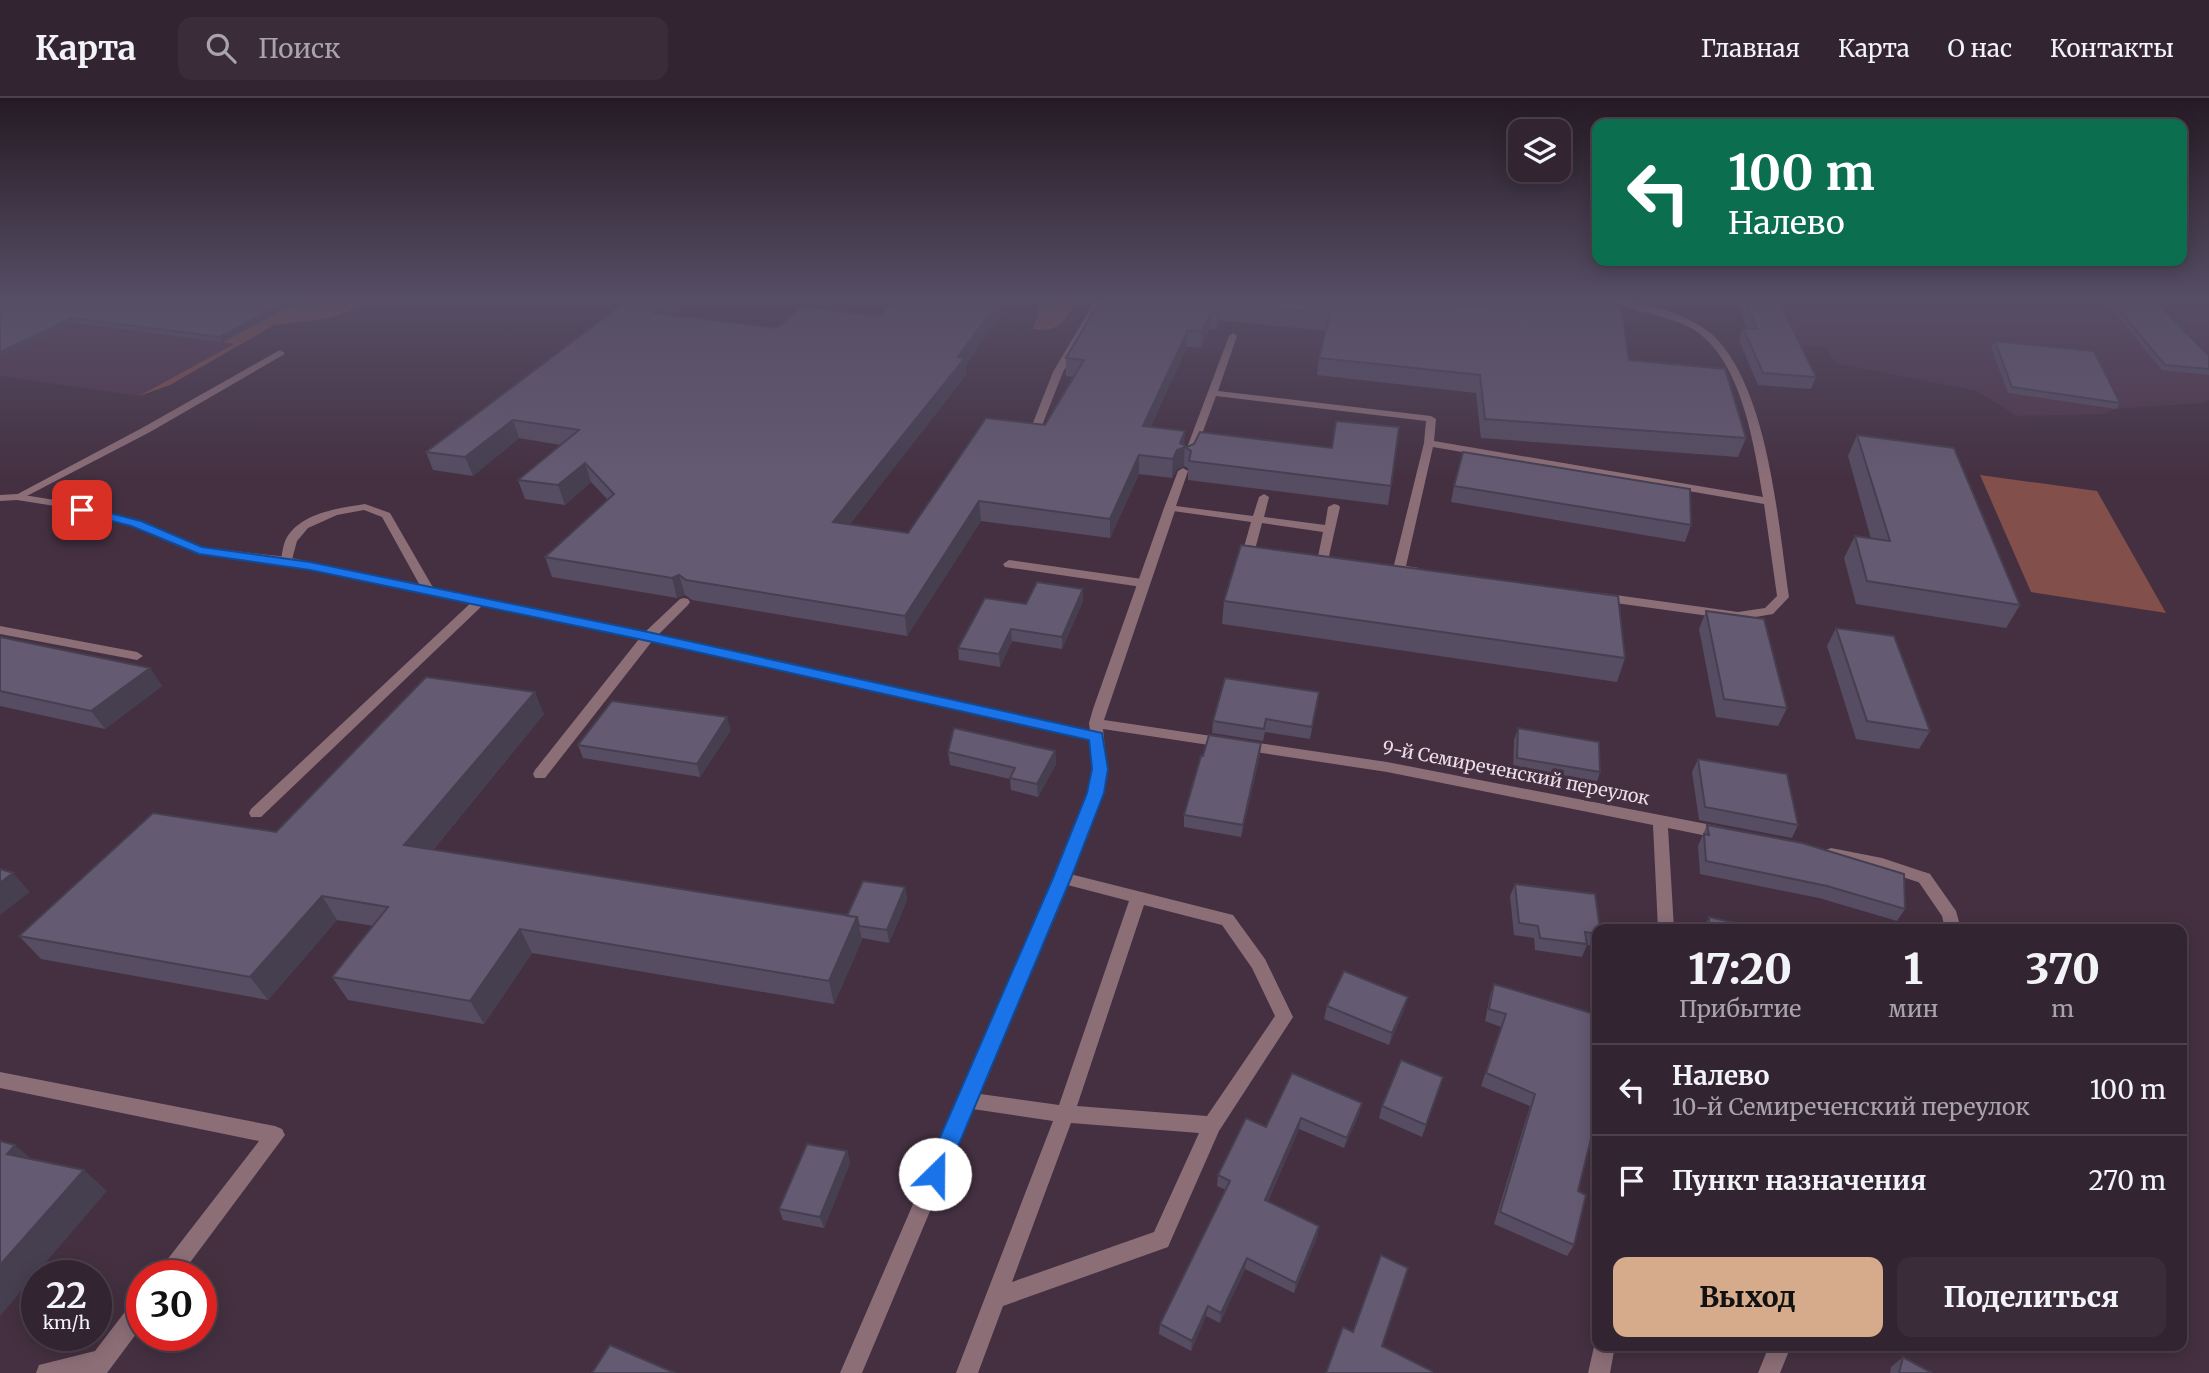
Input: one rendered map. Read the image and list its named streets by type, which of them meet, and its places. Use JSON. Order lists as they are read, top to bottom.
{
  "streets": {
    "street": ["9-й Семиреченский переулок"]
  },
  "page": {
    "header": "Карта",
    "search": "Поиск",
    "nav": [
      "Главная",
      "Карта",
      "О нас",
      "Контакты"
    ],
    "turn": ["100 m", "Налево"],
    "eta": [
      "17:20",
      "Прибытие",
      "1",
      "мин",
      "370",
      "m"
    ],
    "list": [
      {
        "name": "Налево",
        "note": "10-й Семиреченский переулок",
        "value": "100 m"
      },
      {
        "name": "Пункт назначения",
        "value": "270 m"
      }
    ],
    "buttons": ["Выход", "Поделиться"],
    "speed": "22 km/h",
    "limit": "30"
  }
}
